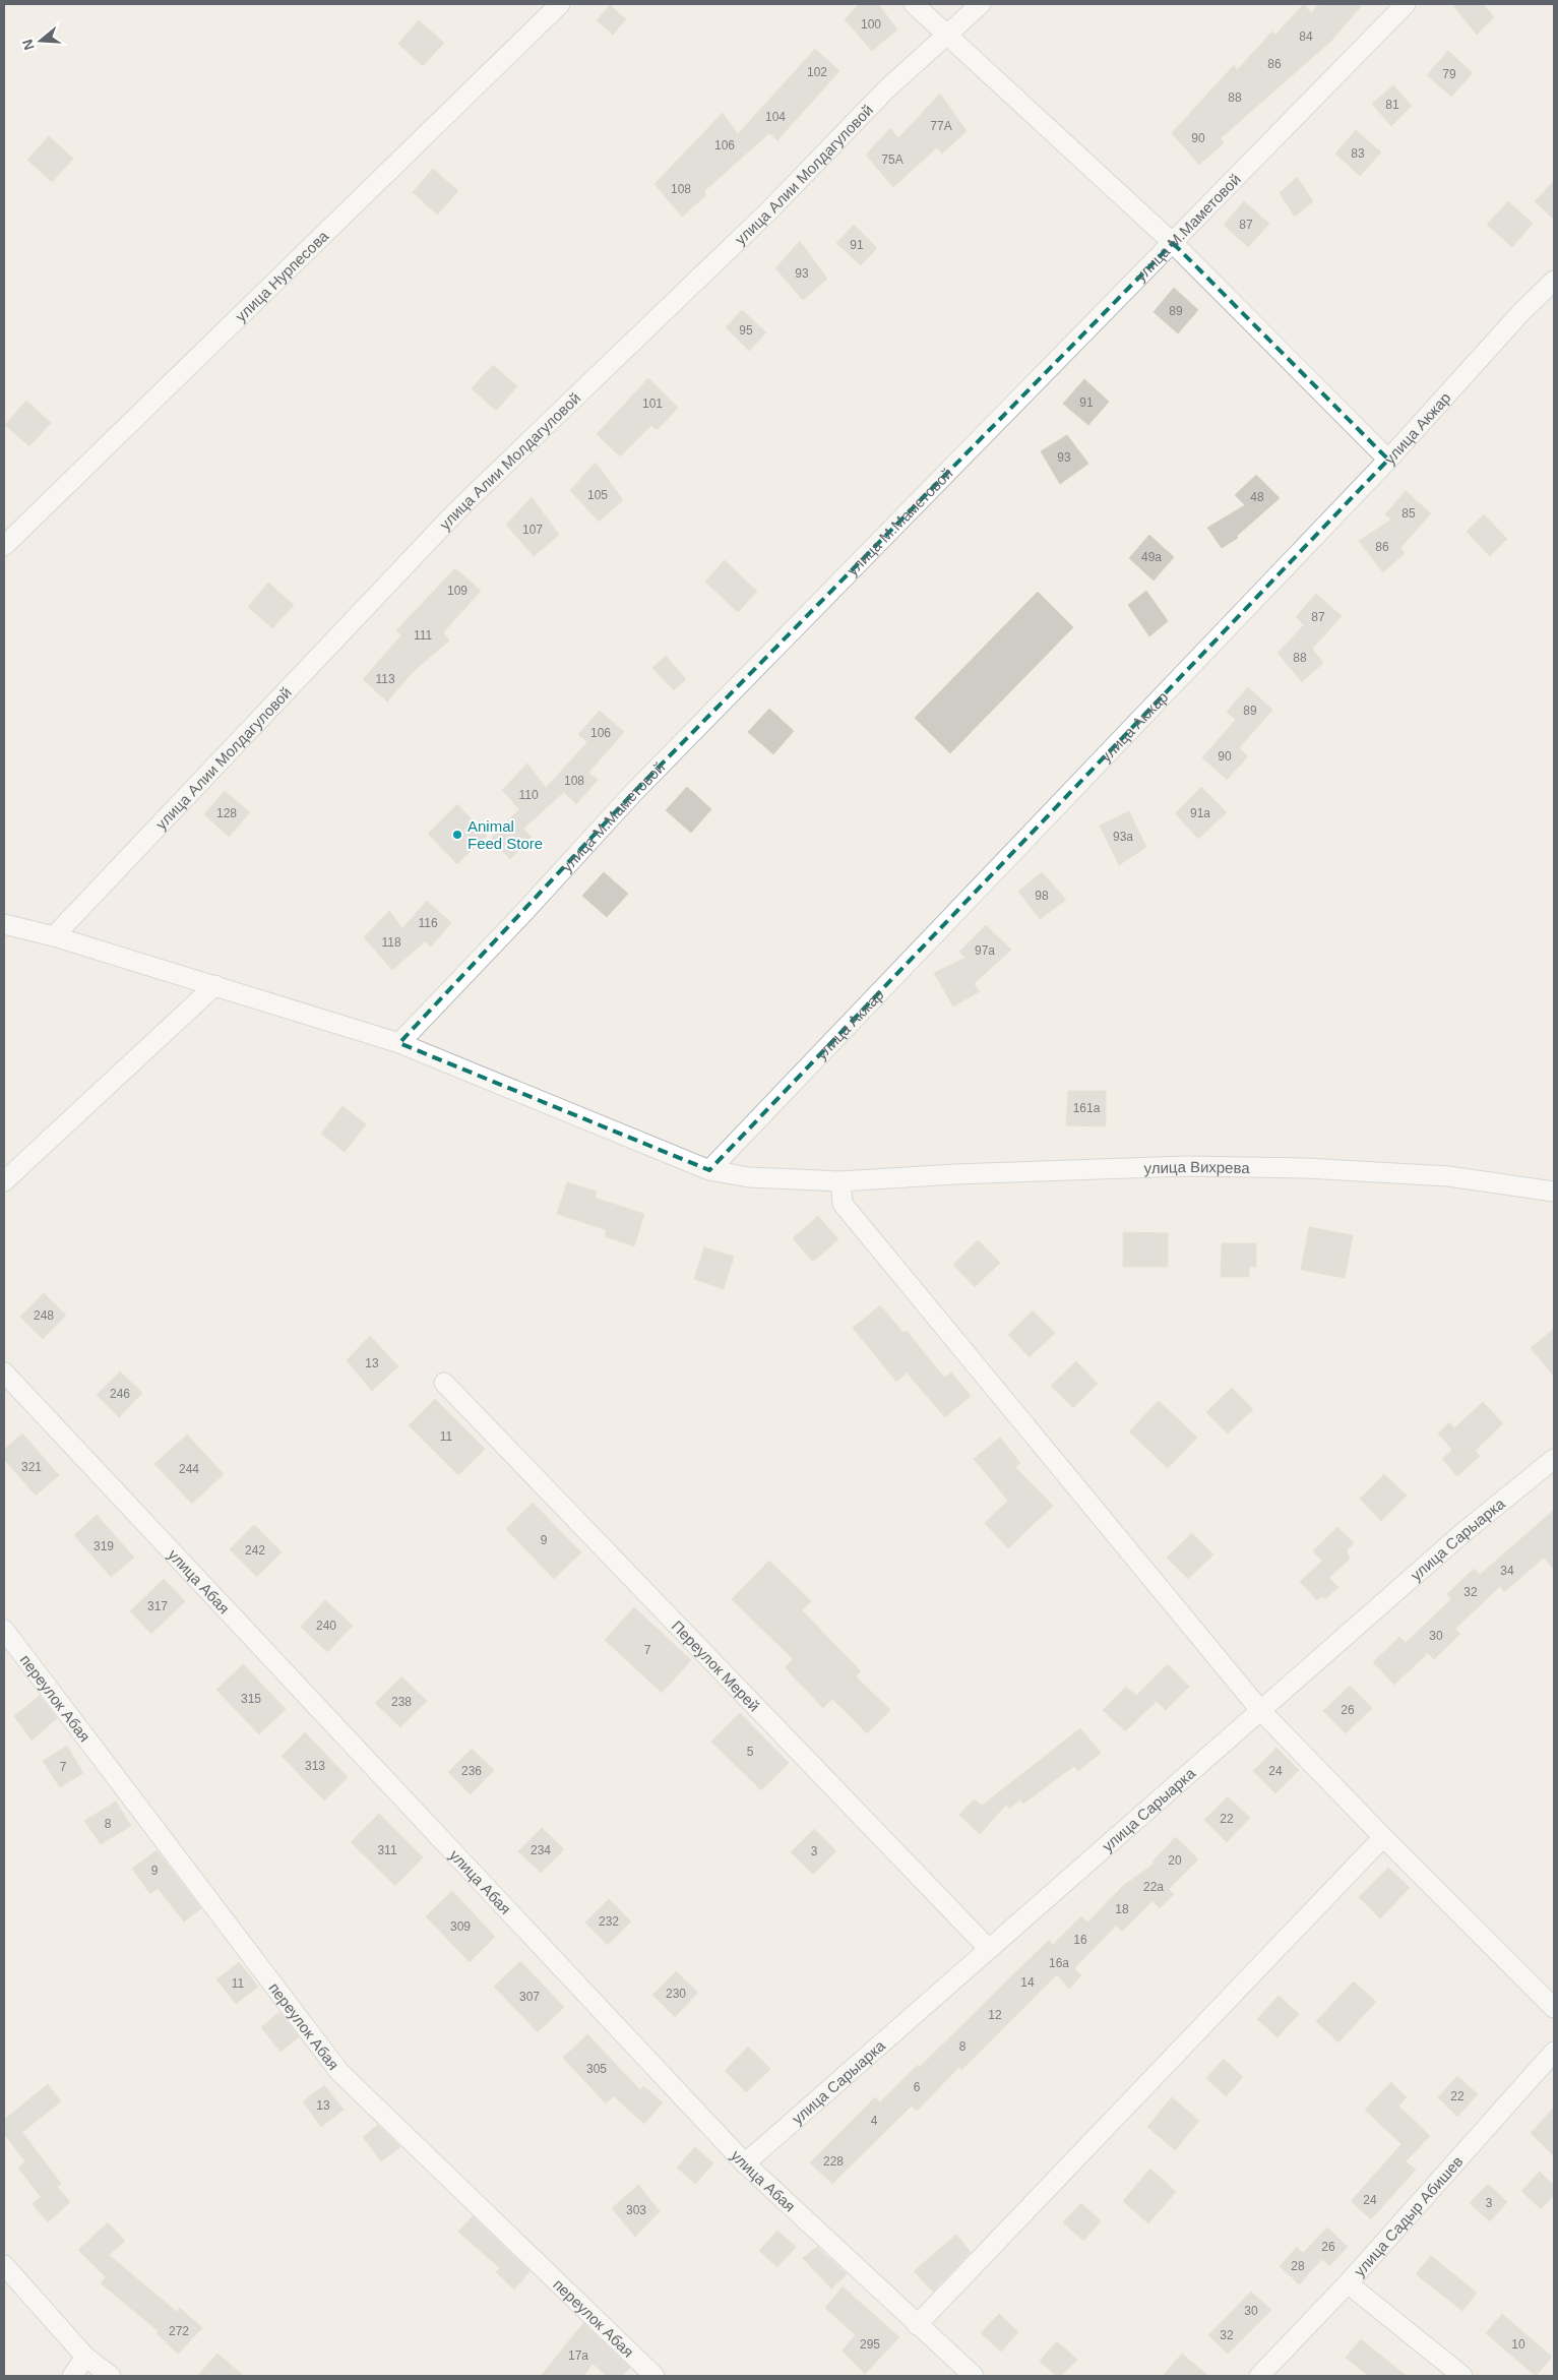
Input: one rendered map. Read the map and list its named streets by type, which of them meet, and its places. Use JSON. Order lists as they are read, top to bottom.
{
  "streets": {
    "street": [
      "улица Алии Молдагуловой",
      "улица М.Маметовой",
      "улица Нурпесова",
      "улица Акжар",
      "улица Вихрева",
      "улица Сарыарка",
      "улица Абая",
      "Переулок Мерей",
      "переулок Абая",
      "улица Садыр Абишев"
    ]
  },
  "crossings": [
    ["улица Алии Молдагуловой", "улица Вихрева"],
    ["улица М.Маметовой", "улица Вихрева"],
    ["улица Акжар", "улица Вихрева"],
    ["улица Сарыарка", "улица Абая"],
    ["улица Сарыарка", "Переулок Мерей"]
  ],
  "places": ["Animal Feed Store"],
  "house_numbers": [
    "100",
    "84",
    "86",
    "102",
    "79",
    "88",
    "81",
    "104",
    "77А",
    "90",
    "106",
    "83",
    "75А",
    "108",
    "87",
    "91",
    "93",
    "89",
    "95",
    "91",
    "101",
    "93",
    "105",
    "48",
    "85",
    "107",
    "86",
    "49а",
    "109",
    "87",
    "111",
    "88",
    "113",
    "89",
    "106",
    "90",
    "108",
    "110",
    "128",
    "91а",
    "93а",
    "98",
    "116",
    "118",
    "97а",
    "161а",
    "248",
    "13",
    "246",
    "11",
    "321",
    "244",
    "9",
    "319",
    "242",
    "34",
    "32",
    "317",
    "240",
    "30",
    "7",
    "315",
    "238",
    "26",
    "5",
    "313",
    "7",
    "236",
    "24",
    "22",
    "8",
    "311",
    "234",
    "3",
    "20",
    "9",
    "22а",
    "18",
    "232",
    "309",
    "16",
    "16а",
    "14",
    "11",
    "230",
    "307",
    "12",
    "8",
    "305",
    "6",
    "22",
    "13",
    "4",
    "228",
    "24",
    "3",
    "303",
    "26",
    "28",
    "30",
    "272",
    "32",
    "295",
    "10",
    "17а"
  ],
  "north": "left"
}
